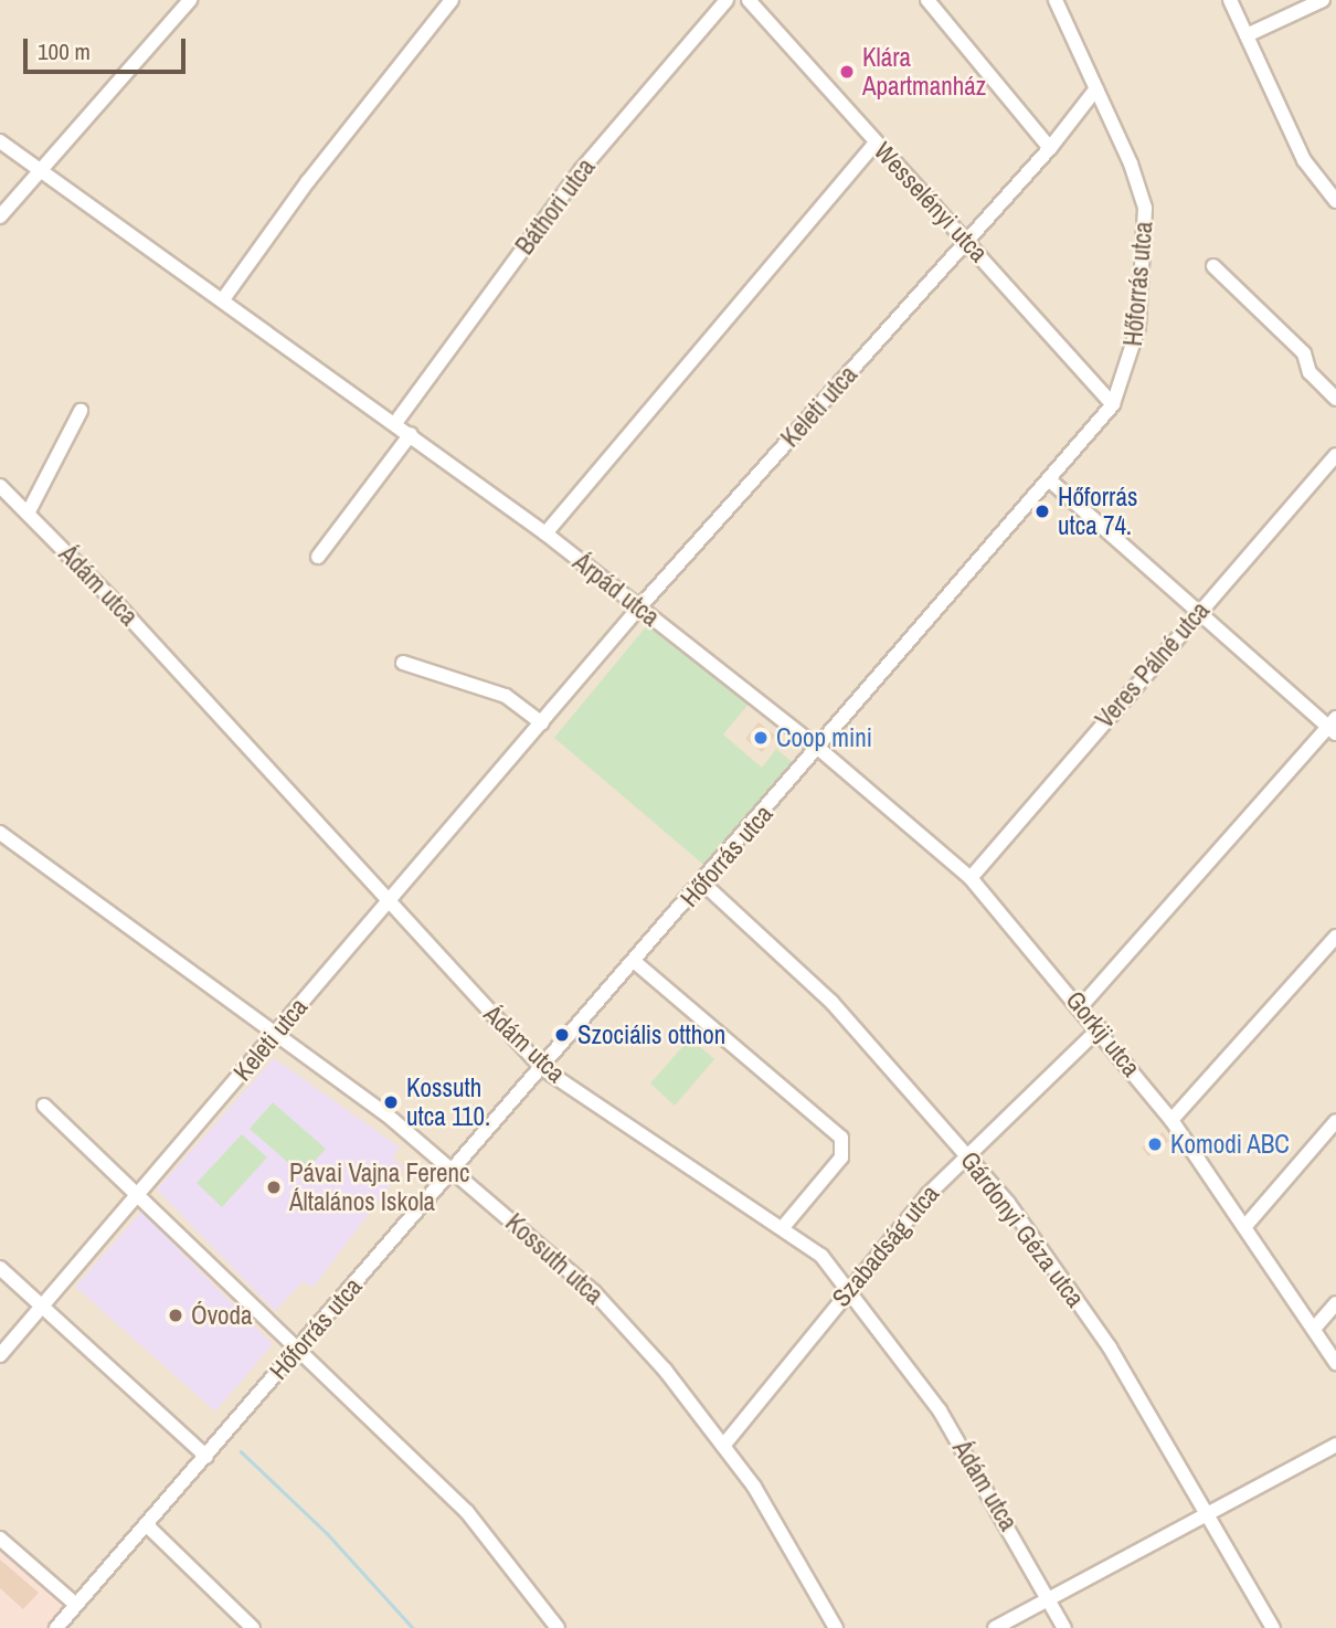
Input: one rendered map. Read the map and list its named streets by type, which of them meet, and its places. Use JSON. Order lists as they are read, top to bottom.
{
  "streets": {
    "street": [
      "Wesselényi utca",
      "Báthori utca",
      "Hőforrás utca",
      "Keleti utca",
      "Ádám utca",
      "Árpád utca",
      "Veres Pálné utca",
      "Gorkij utca",
      "Gárdonyi Géza utca",
      "Szabadság utca",
      "Kossuth utca"
    ]
  },
  "crossings": [
    ["Wesselényi utca", "Hőforrás utca"],
    ["Wesselényi utca", "Keleti utca"],
    ["Báthori utca", "Árpád utca"],
    ["Hőforrás utca", "Keleti utca"],
    ["Hőforrás utca", "Ádám utca"],
    ["Hőforrás utca", "Árpád utca"],
    ["Hőforrás utca", "Gorkij utca"],
    ["Hőforrás utca", "Gárdonyi Géza utca"],
    ["Hőforrás utca", "Kossuth utca"],
    ["Keleti utca", "Ádám utca"],
    ["Keleti utca", "Árpád utca"],
    ["Keleti utca", "Kossuth utca"],
    ["Ádám utca", "Szabadság utca"],
    ["Árpád utca", "Gorkij utca"],
    ["Veres Pálné utca", "Gorkij utca"],
    ["Gorkij utca", "Szabadság utca"],
    ["Gárdonyi Géza utca", "Szabadság utca"],
    ["Szabadság utca", "Kossuth utca"]
  ],
  "places": [
    "Klára Apartmanház",
    "Hőforrás utca 74.",
    "Coop mini",
    "Szociális otthon",
    "Kossuth utca 110.",
    "Komodi ABC",
    "Pávai Vajna Ferenc Általános Iskola",
    "Óvoda"
  ],
  "scale_bar": "100 m"
}
